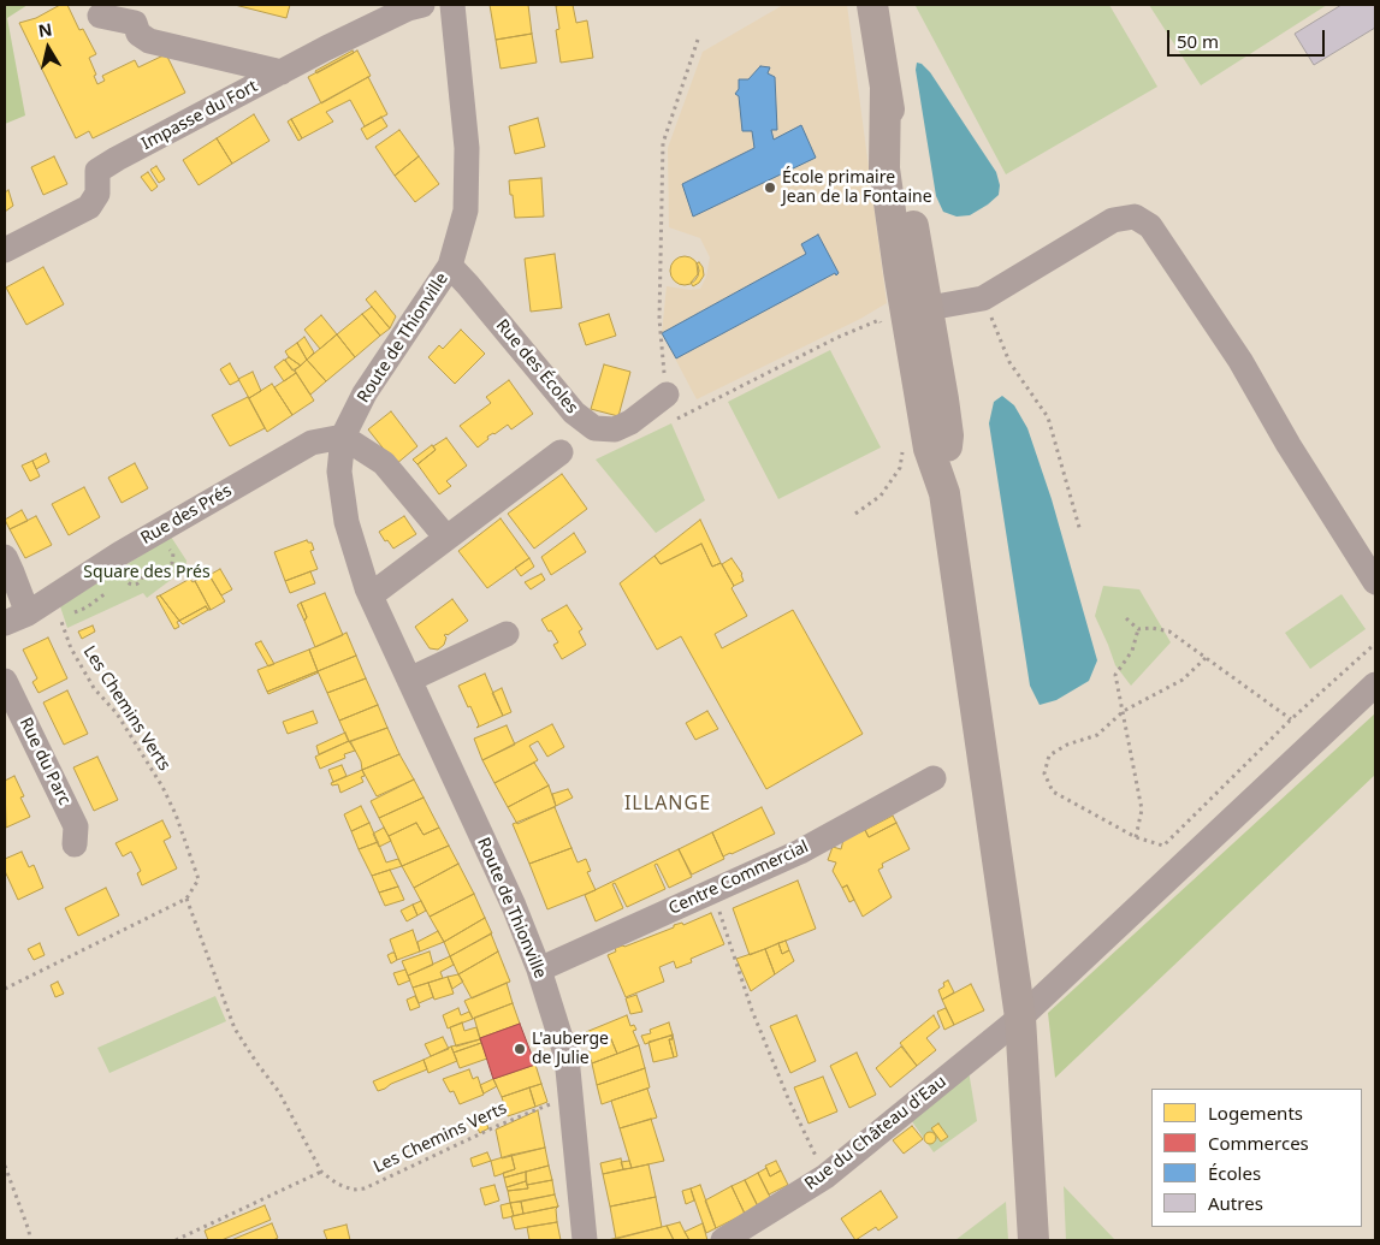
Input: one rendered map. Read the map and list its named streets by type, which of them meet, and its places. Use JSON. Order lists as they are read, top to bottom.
{
  "streets": {
    "street": [
      "Impasse du Fort",
      "Route de Thionville",
      "Rue des Écoles",
      "Rue des Prés",
      "Rue du Parc",
      "Centre Commercial",
      "Rue du Château d'Eau"
    ],
    "path": ["Les Chemins Verts"]
  },
  "crossings": [
    ["Route de Thionville", "Rue des Écoles"],
    ["Route de Thionville", "Rue des Prés"],
    ["Route de Thionville", "Les Chemins Verts"],
    ["Route de Thionville", "Centre Commercial"],
    ["Rue des Prés", "Les Chemins Verts"]
  ],
  "districts": ["ILLANGE"],
  "parks": ["Square des Prés"],
  "places": ["École primaire Jean de la Fontaine", "L'auberge de Julie"],
  "legend": [
    "Logements",
    "Commerces",
    "Écoles",
    "Autres"
  ],
  "scale_bar": "50 m",
  "north": "top"
}
